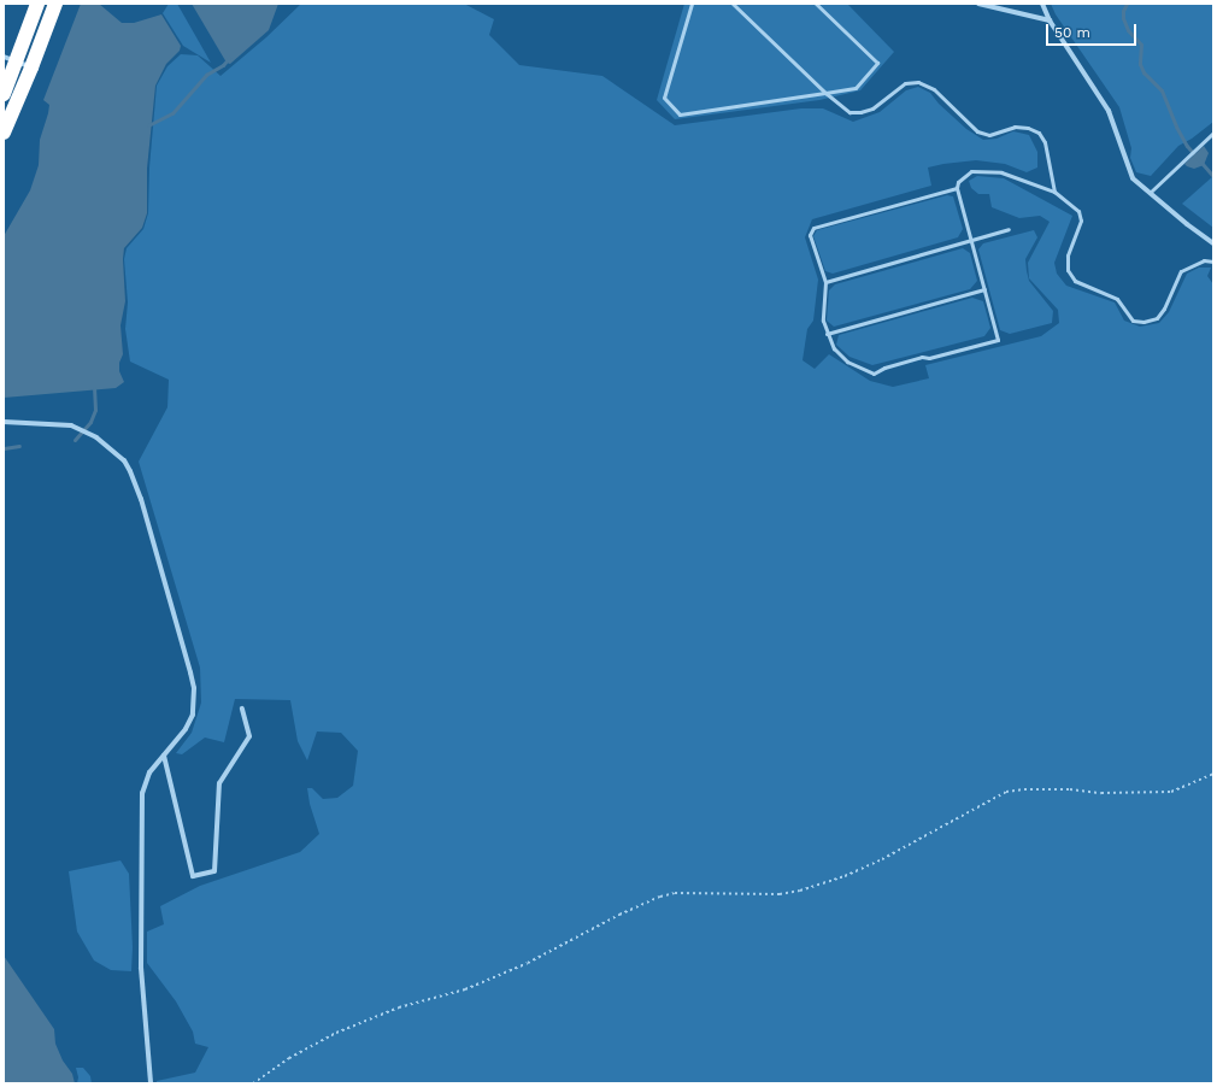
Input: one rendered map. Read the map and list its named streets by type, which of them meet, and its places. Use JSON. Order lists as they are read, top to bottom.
{
  "scale_bar": "50 m"
}
